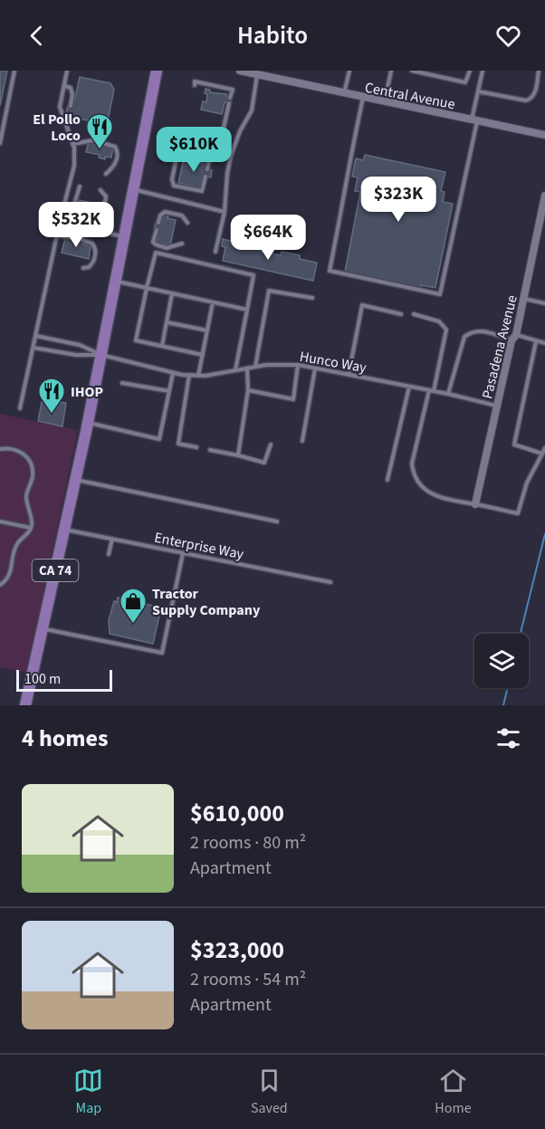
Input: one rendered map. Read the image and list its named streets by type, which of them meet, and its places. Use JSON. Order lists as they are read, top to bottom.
{
  "streets": {
    "main road": ["CA 74"],
    "street": ["Central Avenue", "Pasadena Avenue"],
    "lane": ["Hunco Way", "Enterprise Way"]
  },
  "crossings": [
    ["Pasadena Avenue", "Hunco Way"],
    ["Hunco Way", "CA 74"],
    ["Enterprise Way", "CA 74"]
  ],
  "places": {
    "restaurant": ["El Pollo Loco", "IHOP"],
    "shop": ["Tractor Supply Company"]
  },
  "scale_bar": "100 m",
  "page": {
    "header": "Habito",
    "price": [
      "$610K",
      "$323K",
      "$532K",
      "$664K"
    ],
    "scale": "100 m",
    "heading": "4 homes",
    "list": [
      {
        "name": "$610,000",
        "note": "2 rooms · 80 m² · Apartment"
      },
      {
        "name": "$323,000",
        "note": "2 rooms · 54 m² · Apartment"
      }
    ],
    "tabs": ["Map", "Saved", "Home"]
  }
}
